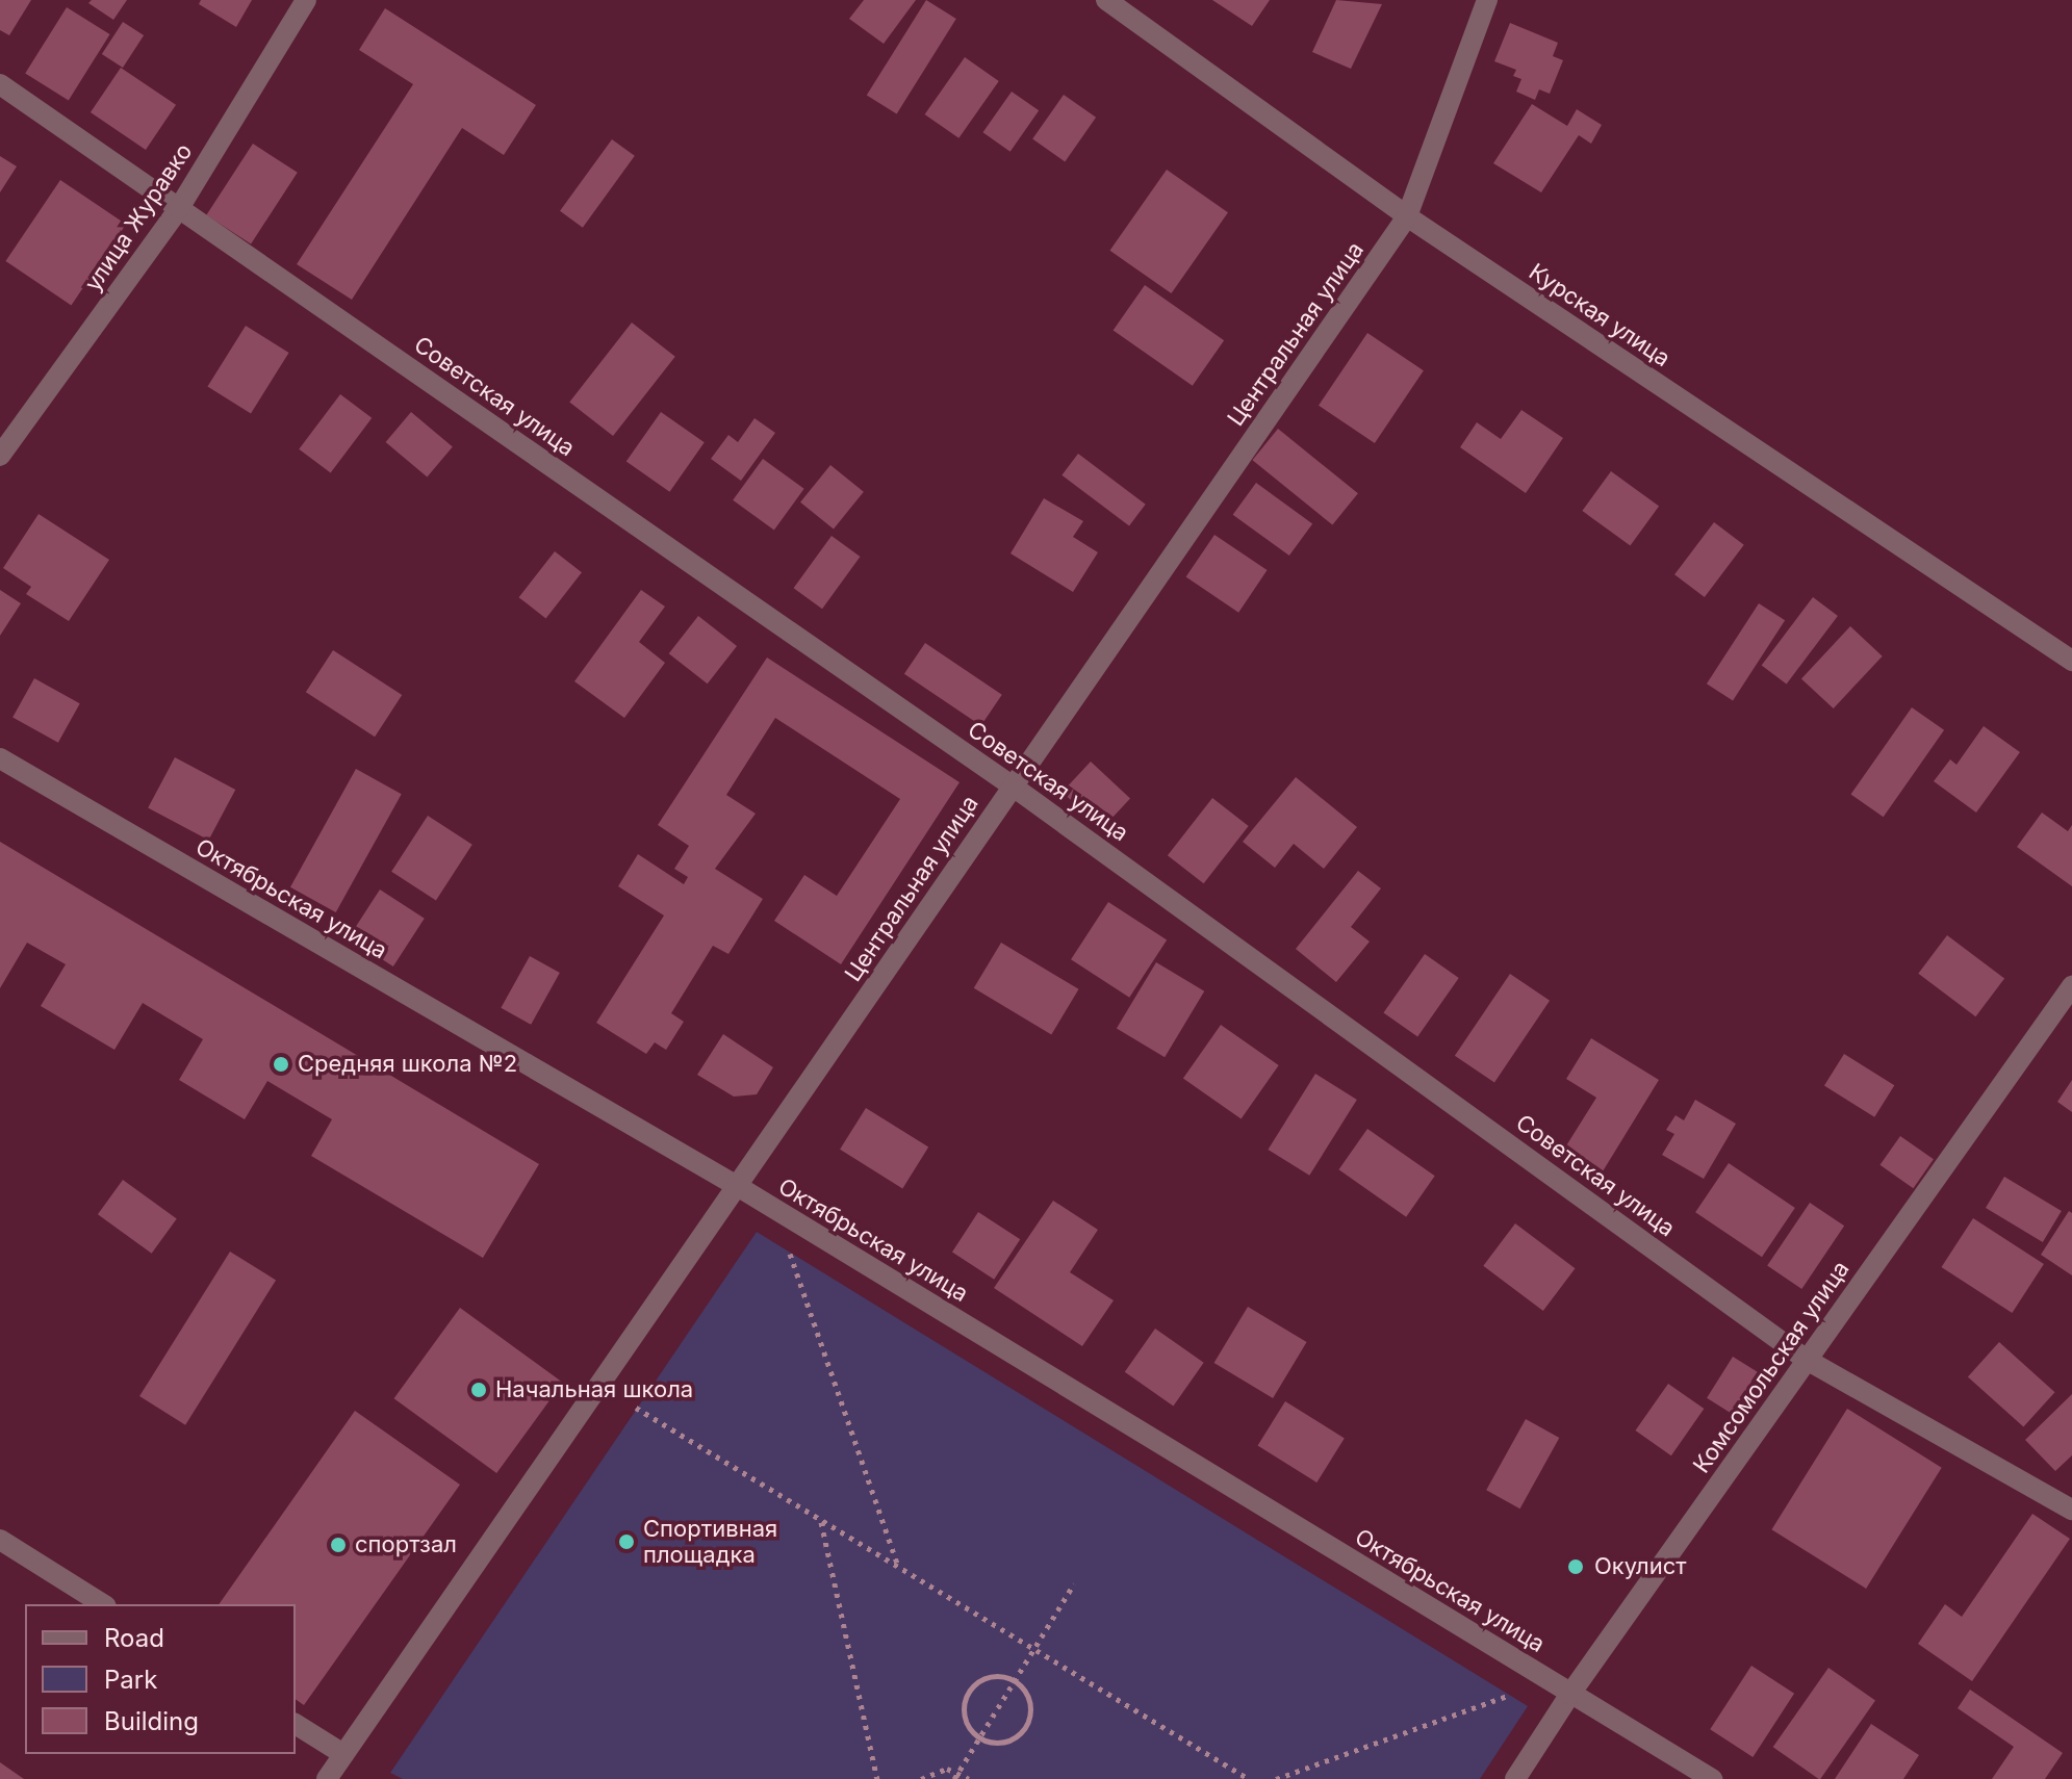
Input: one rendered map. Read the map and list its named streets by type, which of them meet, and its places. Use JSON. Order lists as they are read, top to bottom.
{
  "streets": {
    "street": [
      "улица Журавко",
      "Курская улица",
      "Центральная улица",
      "Советская улица",
      "Октябрьская улица",
      "Комсомольская улица"
    ]
  },
  "crossings": [
    ["улица Журавко", "Советская улица"],
    ["Курская улица", "Центральная улица"],
    ["Центральная улица", "Советская улица"],
    ["Центральная улица", "Октябрьская улица"],
    ["Советская улица", "Комсомольская улица"],
    ["Октябрьская улица", "Комсомольская улица"]
  ],
  "places": [
    "Средняя школа №2",
    "Начальная школа",
    "Cпортивная площадка",
    "спортзал",
    "Окулист"
  ],
  "legend": ["Road", "Park", "Building"]
}
